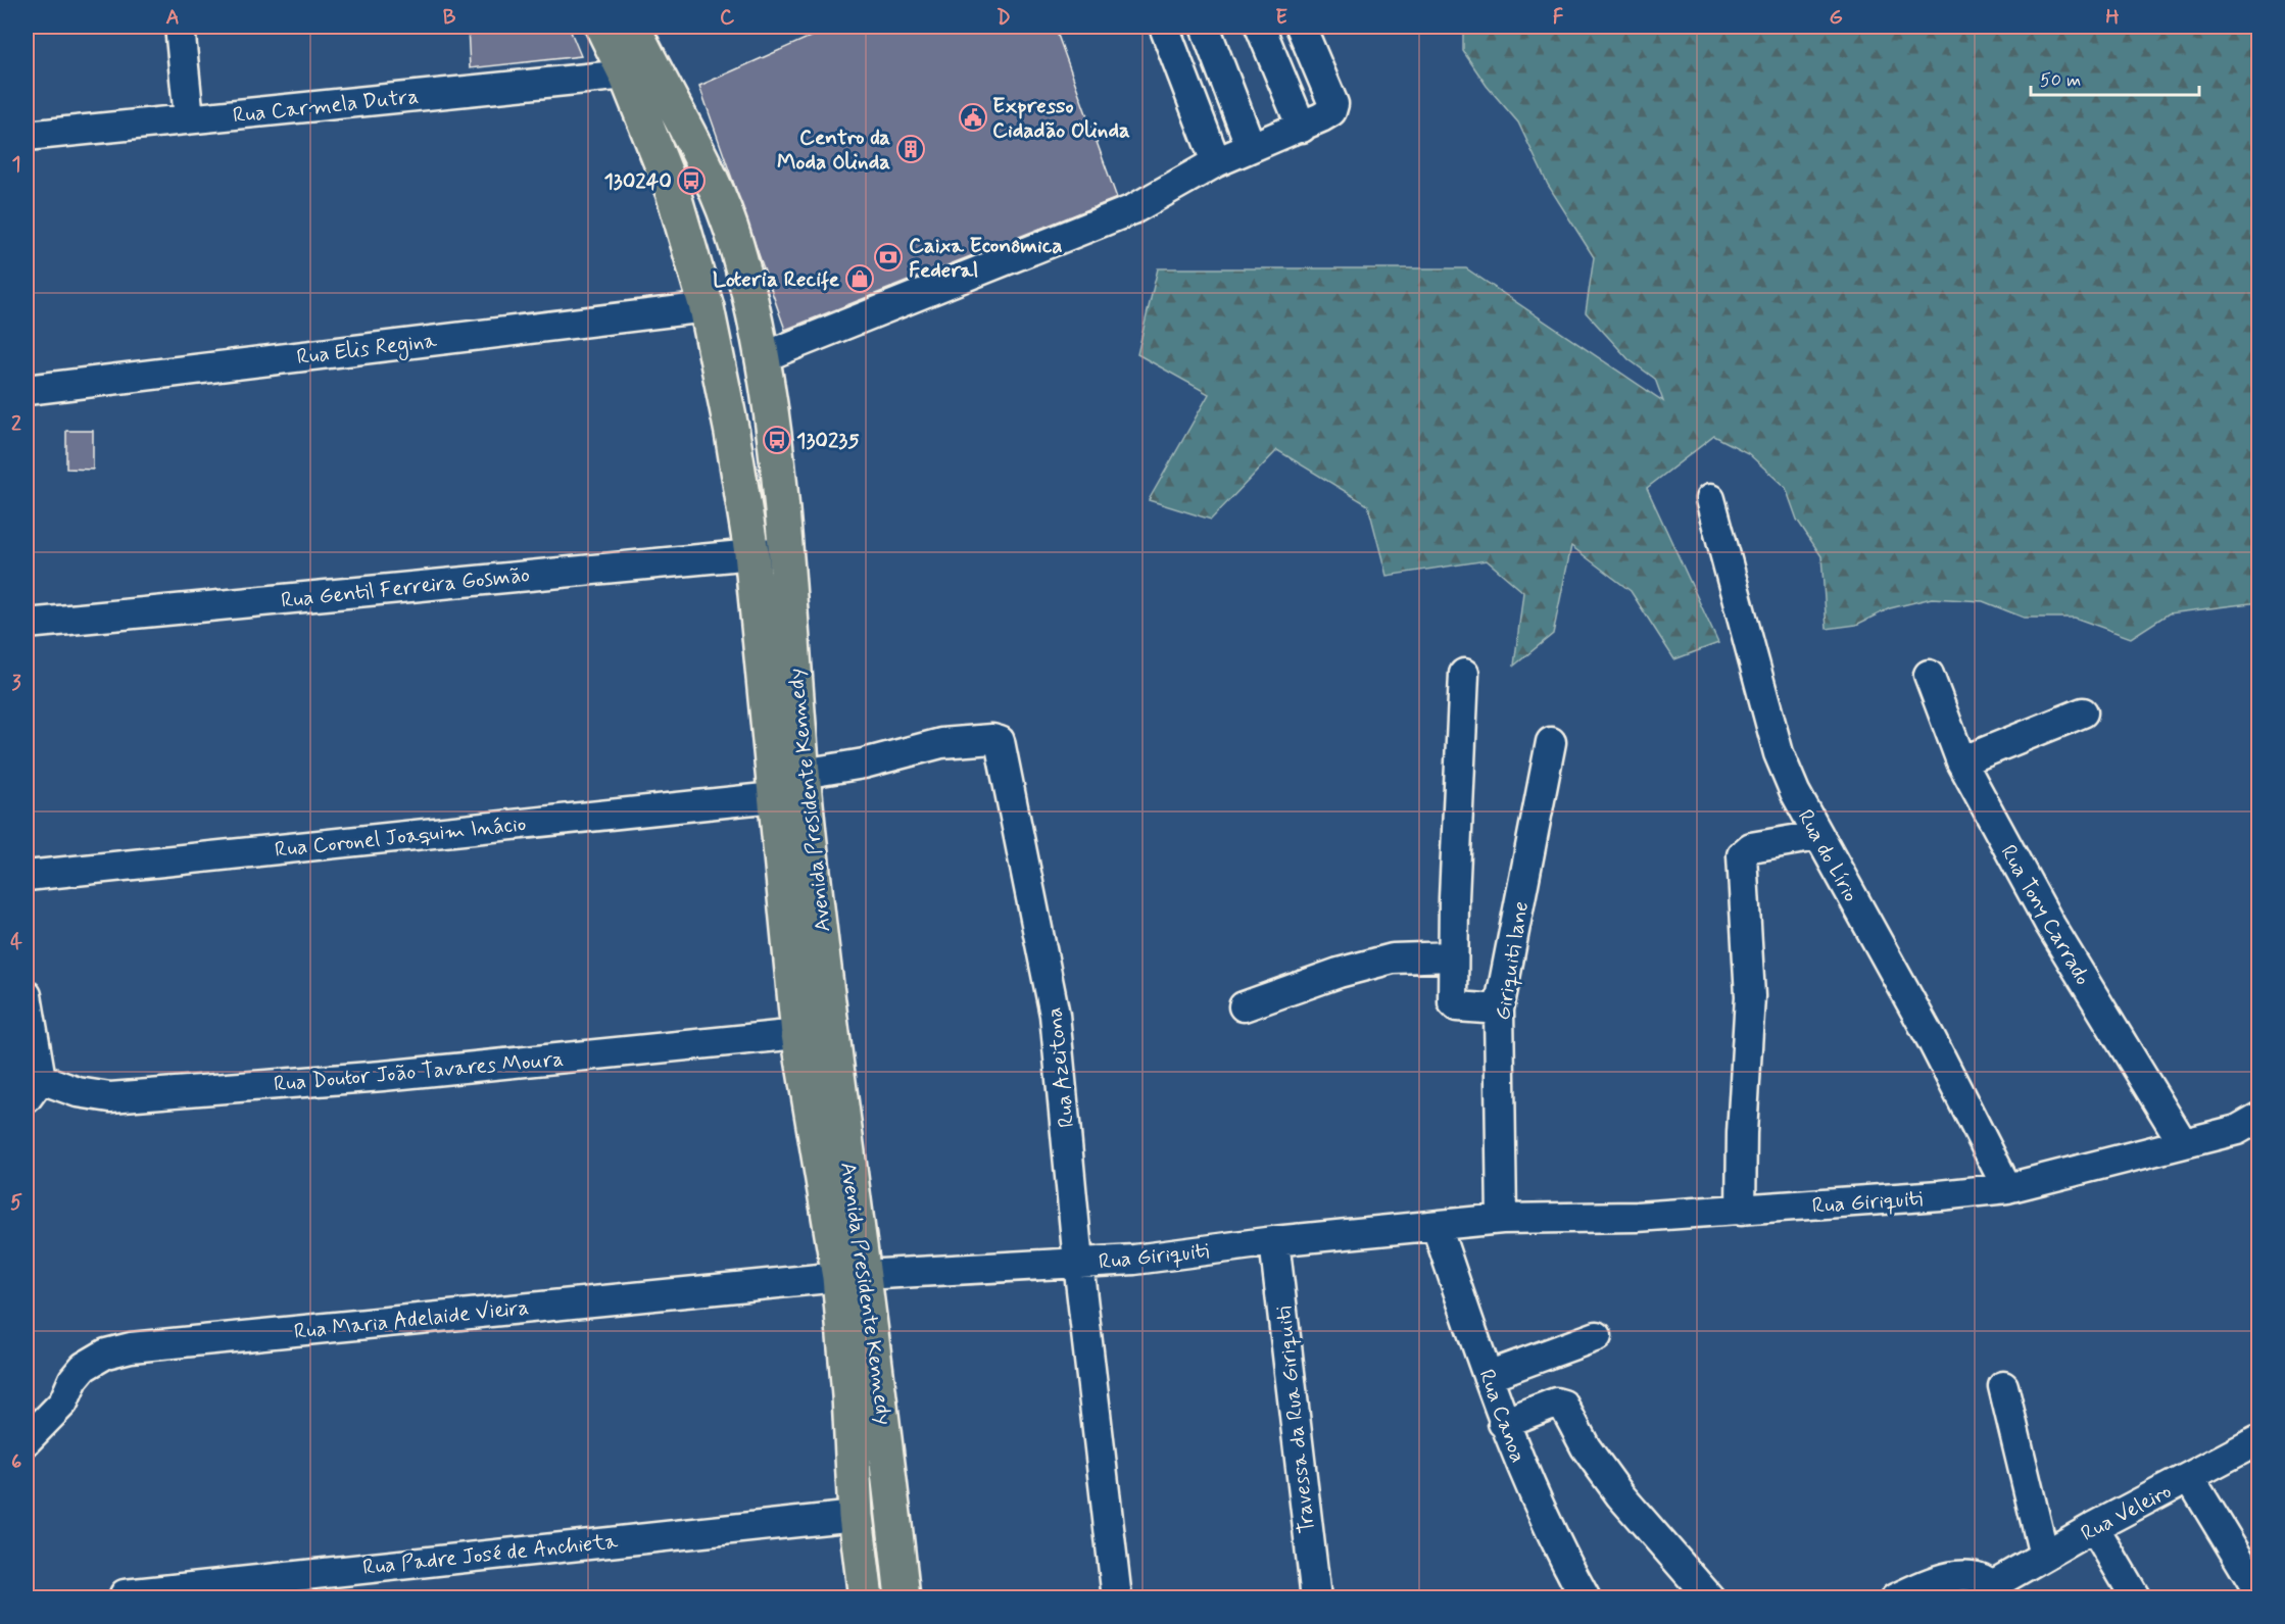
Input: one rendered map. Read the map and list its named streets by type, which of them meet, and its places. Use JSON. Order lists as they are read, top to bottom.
{
  "streets": {
    "main road": ["Avenida Presidente Kennedy"],
    "street": [
      "Rua Carmela Dutra",
      "Rua Elis Regina",
      "Rua Gentil Ferreira Gosmão",
      "Rua Coronel Joaquim Inácio",
      "Rua do Lírio",
      "Rua Tony Carrado",
      "Giriquiti lane",
      "Rua Azeitona",
      "Rua Doutor João Tavares Moura",
      "Rua Giriquiti",
      "Rua Maria Adelaide Vieira",
      "Rua Canoa",
      "Travessa da Rua Giriquiti",
      "Rua Veleiro",
      "Rua Padre José de Anchieta"
    ]
  },
  "crossings": [
    ["Rua Carmela Dutra", "Avenida Presidente Kennedy"],
    ["Rua Elis Regina", "Avenida Presidente Kennedy"],
    ["Rua Gentil Ferreira Gosmão", "Avenida Presidente Kennedy"],
    ["Avenida Presidente Kennedy", "Rua Coronel Joaquim Inácio"],
    ["Avenida Presidente Kennedy", "Rua Azeitona"],
    ["Avenida Presidente Kennedy", "Rua Doutor João Tavares Moura"],
    ["Avenida Presidente Kennedy", "Rua Giriquiti"],
    ["Avenida Presidente Kennedy", "Rua Maria Adelaide Vieira"],
    ["Avenida Presidente Kennedy", "Rua Padre José de Anchieta"],
    ["Rua do Lírio", "Rua Giriquiti"],
    ["Rua Tony Carrado", "Rua Giriquiti"],
    ["Giriquiti lane", "Rua Giriquiti"],
    ["Rua Azeitona", "Rua Giriquiti"],
    ["Rua Giriquiti", "Rua Maria Adelaide Vieira"],
    ["Rua Giriquiti", "Rua Canoa"],
    ["Rua Giriquiti", "Travessa da Rua Giriquiti"]
  ],
  "places": {
    "public building": ["Expresso Cidadão Olinda"],
    "building": ["Centro da Moda Olinda"],
    "bus stop": ["130240", "130235"],
    "bank": ["Caixa Econômica Federal"],
    "shop": ["Loteria Recife"]
  },
  "scale_bar": "50 m",
  "grid": {
    "columns": [
      "A",
      "B",
      "C",
      "D",
      "E",
      "F",
      "G",
      "H"
    ],
    "rows": [
      "1",
      "2",
      "3",
      "4",
      "5",
      "6"
    ]
  }
}
